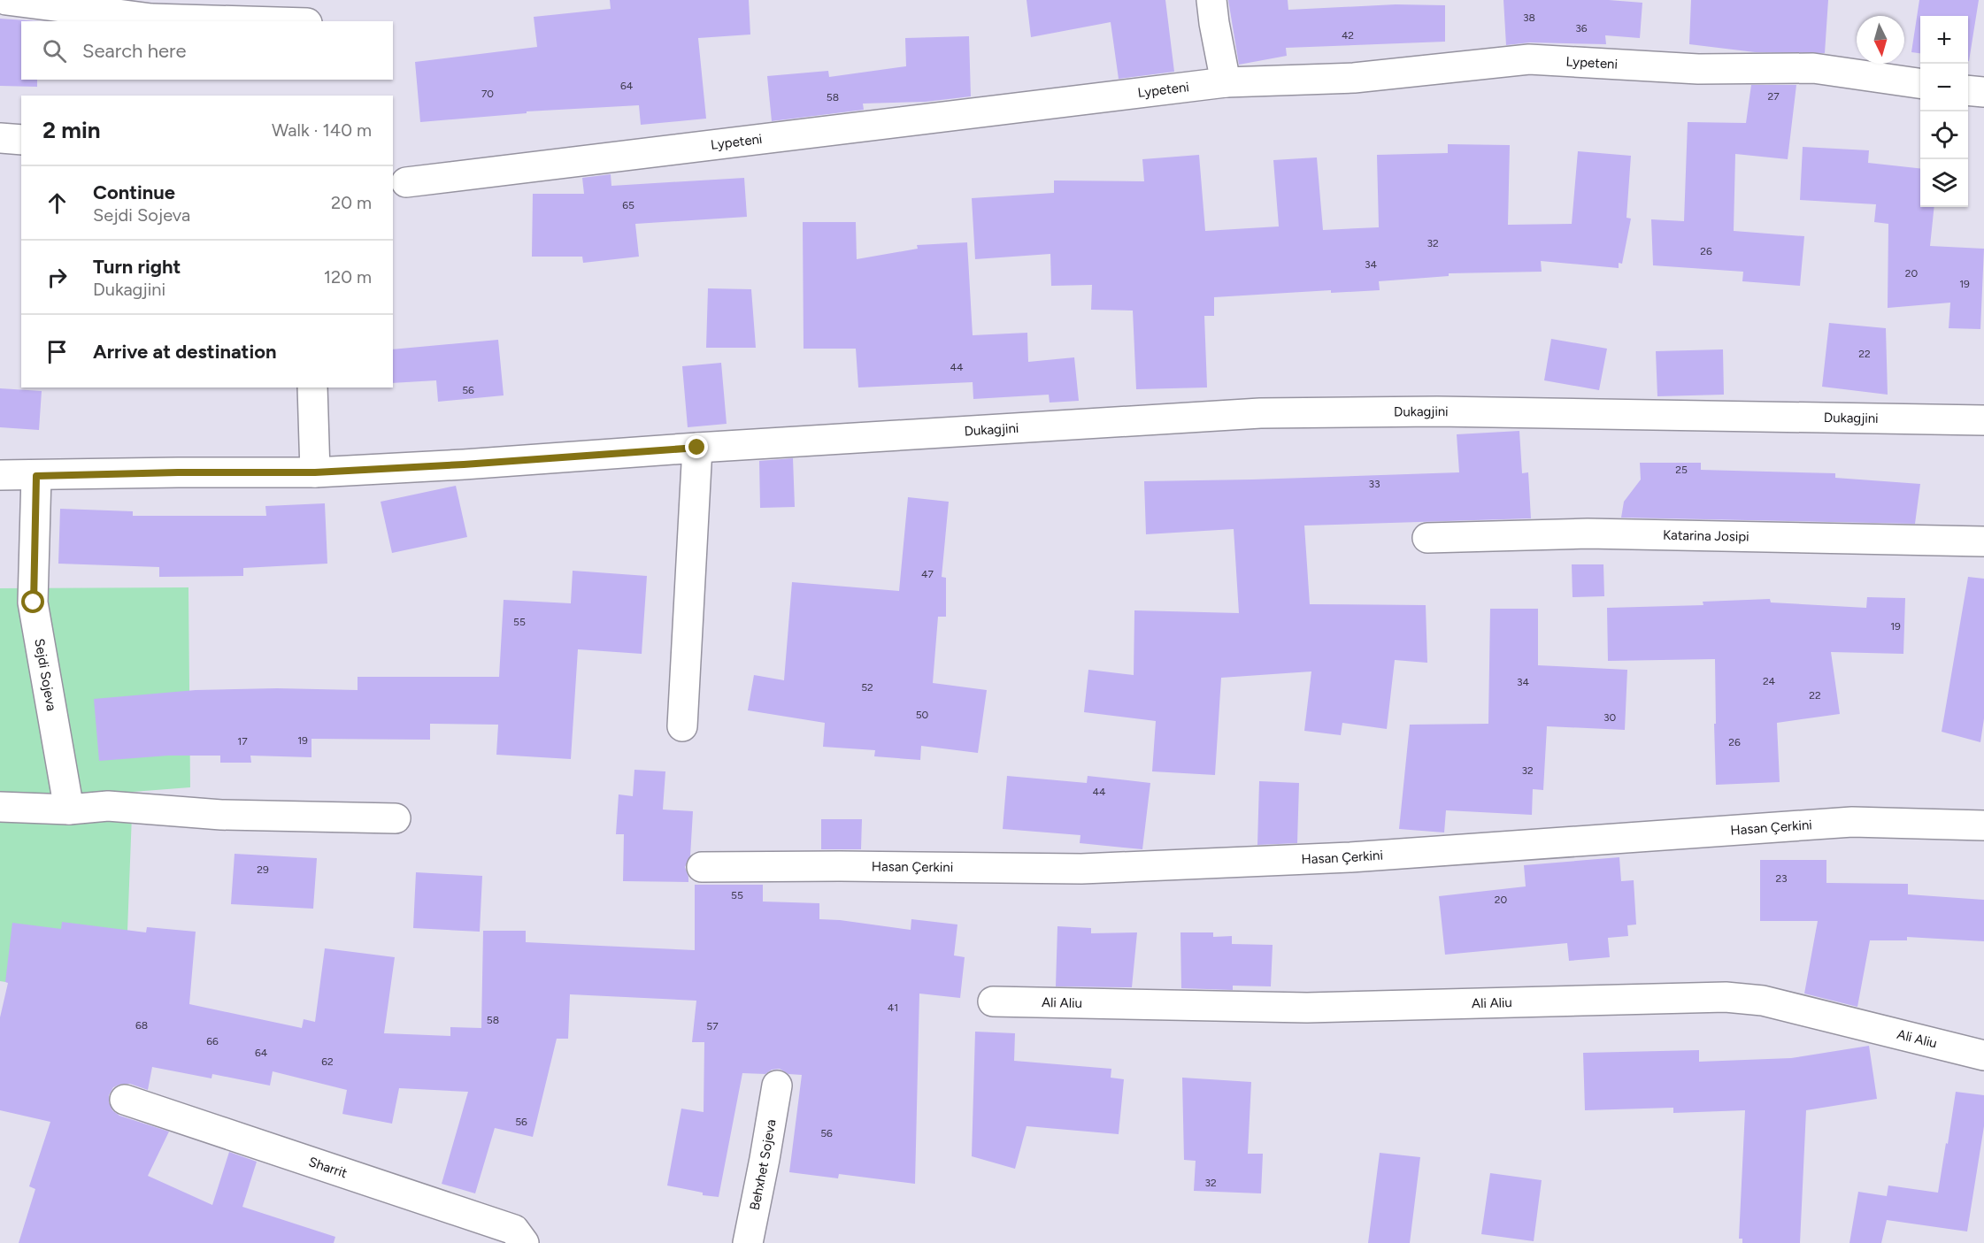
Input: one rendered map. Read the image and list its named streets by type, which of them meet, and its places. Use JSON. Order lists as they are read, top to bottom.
{
  "streets": {
    "street": [
      "Lypeteni",
      "Dukagjini",
      "Katarina Josipi",
      "Sejdi Sojeva",
      "Hasan Çerkini",
      "Ali Aliu",
      "Behxhet Sojeva",
      "Sharrit"
    ]
  },
  "crossings": [
    ["Dukagjini", "Sejdi Sojeva"]
  ],
  "house_numbers": [
    "38",
    "36",
    "42",
    "64",
    "70",
    "27",
    "58",
    "65",
    "32",
    "26",
    "34",
    "20",
    "19",
    "22",
    "44",
    "56",
    "25",
    "33",
    "47",
    "55",
    "19",
    "24",
    "34",
    "52",
    "22",
    "50",
    "30",
    "19",
    "17",
    "26",
    "32",
    "44",
    "29",
    "23",
    "55",
    "20",
    "41",
    "58",
    "68",
    "57",
    "66",
    "64",
    "62",
    "56",
    "56",
    "32"
  ],
  "north": "bottom",
  "page": {
    "map_buttons": ["+", "−"],
    "search": "Search here",
    "heading": ["2 min", "Walk · 140 m"],
    "list": [
      ["Continue", "Sejdi Sojeva", "20 m"],
      ["Turn right", "Dukagjini", "120 m"],
      "Arrive at destination"
    ]
  }
}
